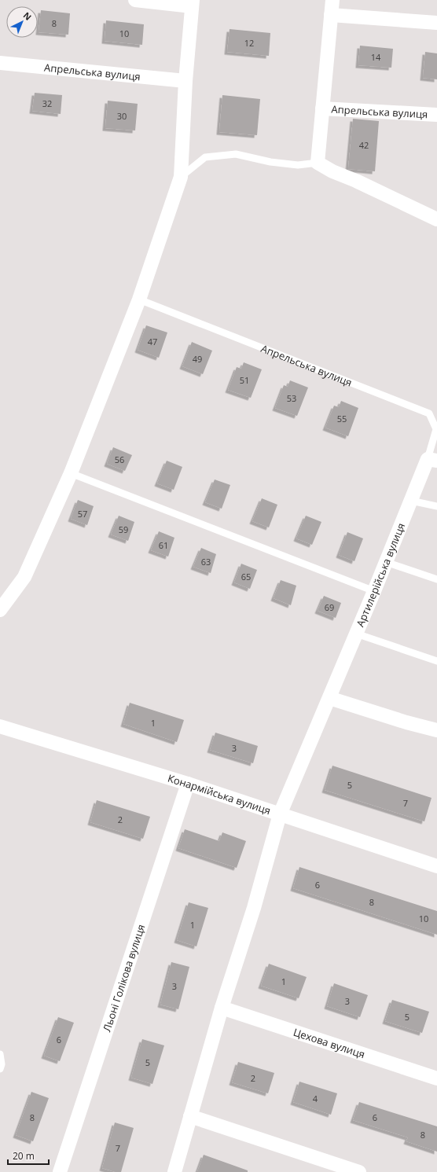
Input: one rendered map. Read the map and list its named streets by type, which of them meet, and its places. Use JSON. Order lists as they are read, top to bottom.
{
  "streets": {
    "street": [
      "Апрельська вулиця",
      "Артилерійська вулиця",
      "Конармійська вулиця",
      "Льоні Голікова вулиця",
      "Цехова вулиця"
    ]
  },
  "crossings": [
    ["Апрельська вулиця", "Артилерійська вулиця"],
    ["Артилерійська вулиця", "Конармійська вулиця"],
    ["Артилерійська вулиця", "Цехова вулиця"],
    ["Конармійська вулиця", "Льоні Голікова вулиця"]
  ],
  "house_numbers": [
    "8",
    "10",
    "12",
    "14",
    "32",
    "30",
    "42",
    "47",
    "49",
    "51",
    "53",
    "55",
    "56",
    "57",
    "59",
    "61",
    "63",
    "65",
    "69",
    "1",
    "3",
    "5",
    "7",
    "2",
    "6",
    "8",
    "10",
    "1",
    "1",
    "3",
    "3",
    "5",
    "6",
    "5",
    "2",
    "4",
    "8",
    "6",
    "8",
    "7"
  ],
  "scale_bar": "20 m",
  "north": "top right"
}
